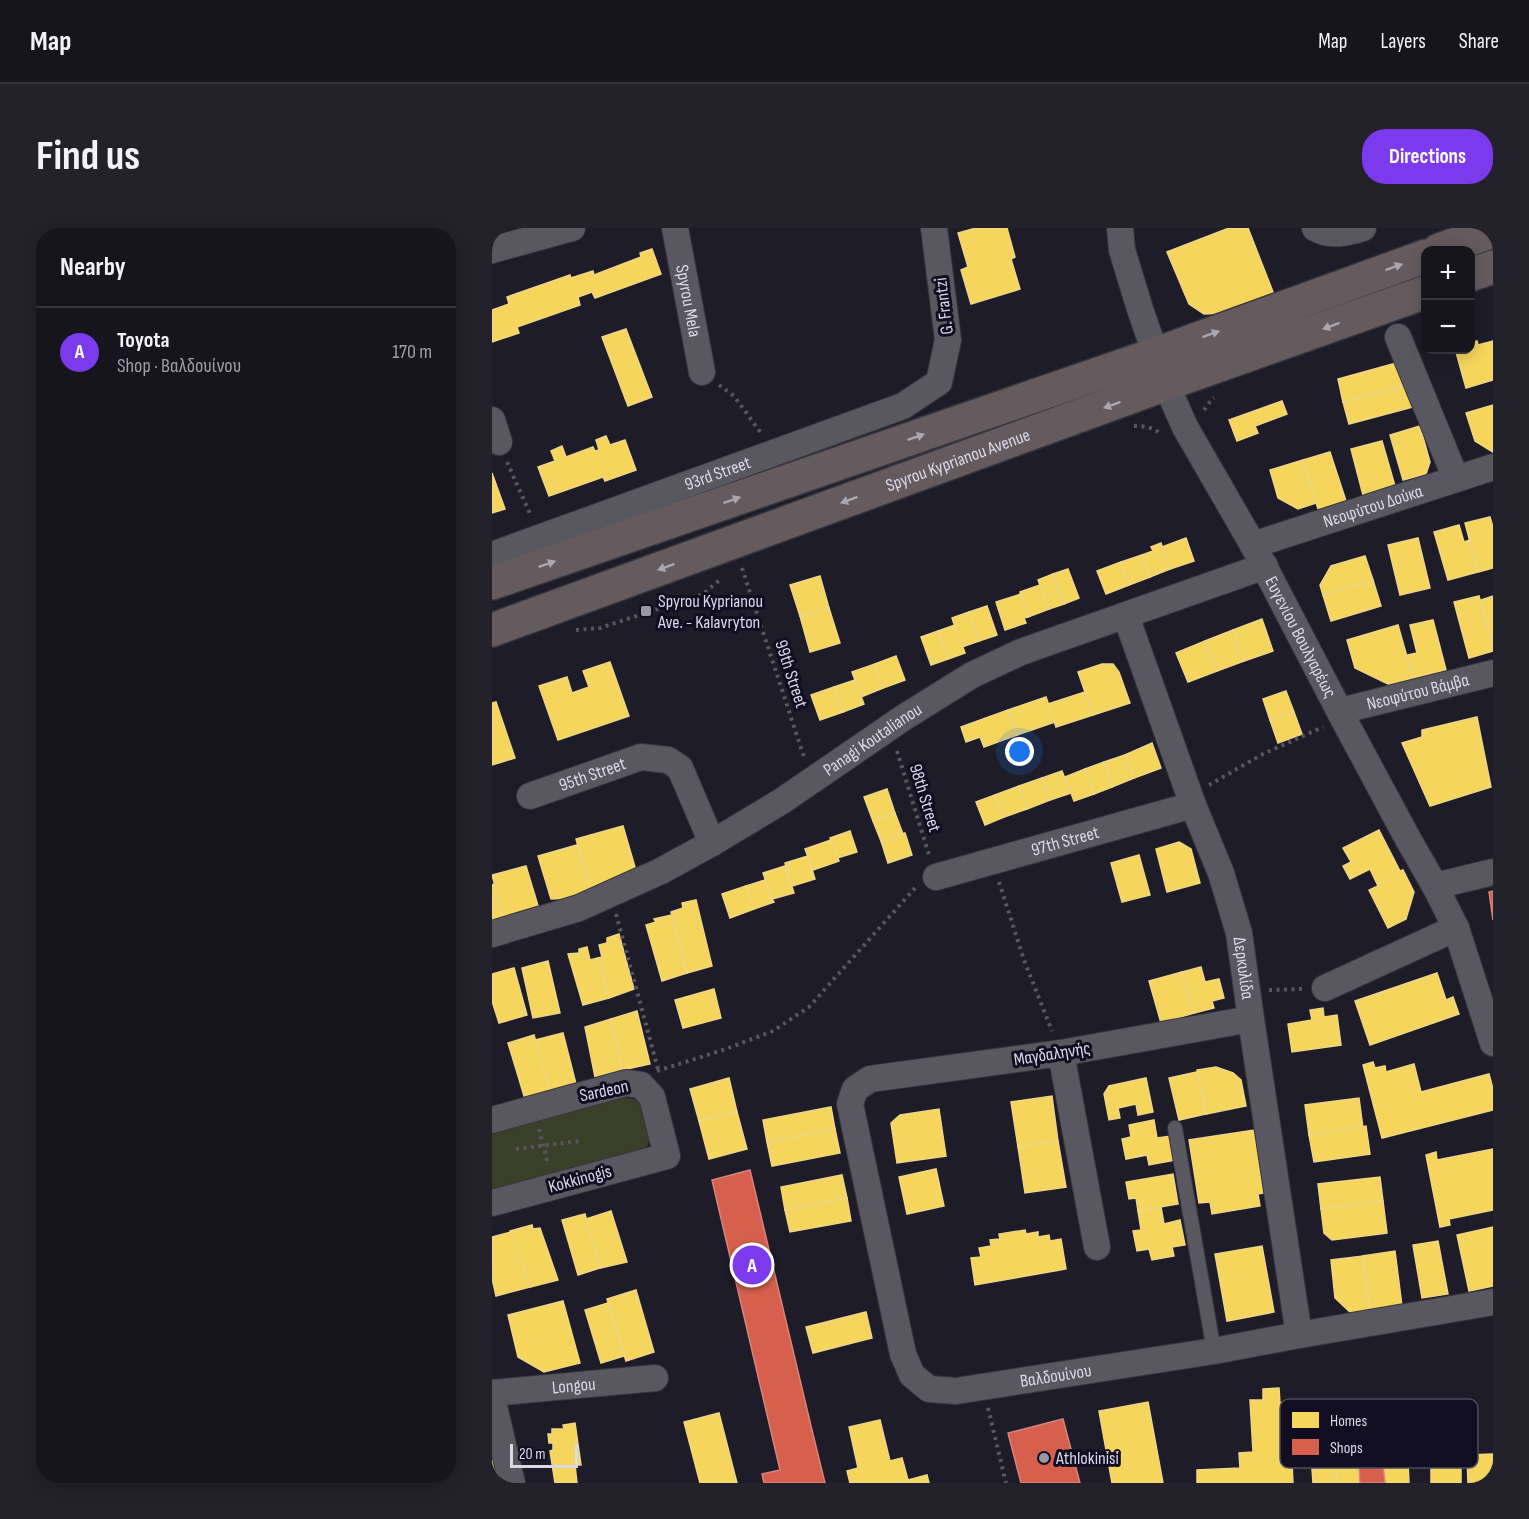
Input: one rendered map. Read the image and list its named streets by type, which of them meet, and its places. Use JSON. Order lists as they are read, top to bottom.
{
  "streets": {
    "main road": ["Spyrou Kyprianou Avenue"],
    "street": [
      "Spyrou Mela",
      "G. Frantzi",
      "93rd Street",
      "Νεοφύτου Δούκα",
      "Ευγενίου Βουλγαρέως",
      "Νεοφύτου Βάμβα",
      "Panagi Koutalianou",
      "95th Street",
      "97th Street",
      "Δερκυλίδα",
      "Μαγδαληνής",
      "Sardeon",
      "Kokkinogis",
      "Βαλδουίνου",
      "Longou"
    ],
    "path": ["99th Street", "98th Street"]
  },
  "crossings": [
    ["G. Frantzi", "93rd Street"],
    ["Spyrou Kyprianou Avenue", "Ευγενίου Βουλγαρέως"],
    ["Spyrou Kyprianou Avenue", "99th Street"],
    ["Νεοφύτου Δούκα", "Ευγενίου Βουλγαρέως"],
    ["Νεοφύτου Δούκα", "Panagi Koutalianou"],
    ["Ευγενίου Βουλγαρέως", "Νεοφύτου Βάμβα"],
    ["Ευγενίου Βουλγαρέως", "Panagi Koutalianou"],
    ["99th Street", "Panagi Koutalianou"],
    ["Panagi Koutalianou", "95th Street"],
    ["Panagi Koutalianou", "98th Street"],
    ["Panagi Koutalianou", "Δερκυλίδα"],
    ["98th Street", "97th Street"],
    ["97th Street", "Δερκυλίδα"],
    ["Δερκυλίδα", "Μαγδαληνής"],
    ["Δερκυλίδα", "Βαλδουίνου"],
    ["Μαγδαληνής", "Βαλδουίνου"],
    ["Sardeon", "Kokkinogis"]
  ],
  "places": {
    "transit": ["Spyrou Kyprianou Ave. - Kalavryton"],
    "other": ["Athlokinisi"]
  },
  "legend": ["Homes", "Shops"],
  "scale_bar": "20 m",
  "page": {
    "header": "Map",
    "nav": ["Map", "Layers", "Share"],
    "buttons": "Directions",
    "title": "Find us",
    "heading": "Nearby",
    "map_buttons": ["+", "−"],
    "list": [
      {
        "mark": "A",
        "name": "Toyota",
        "note": "Shop · Βαλδουίνου",
        "value": "170 m"
      }
    ],
    "pins": "A",
    "scale": "20 m"
  }
}
